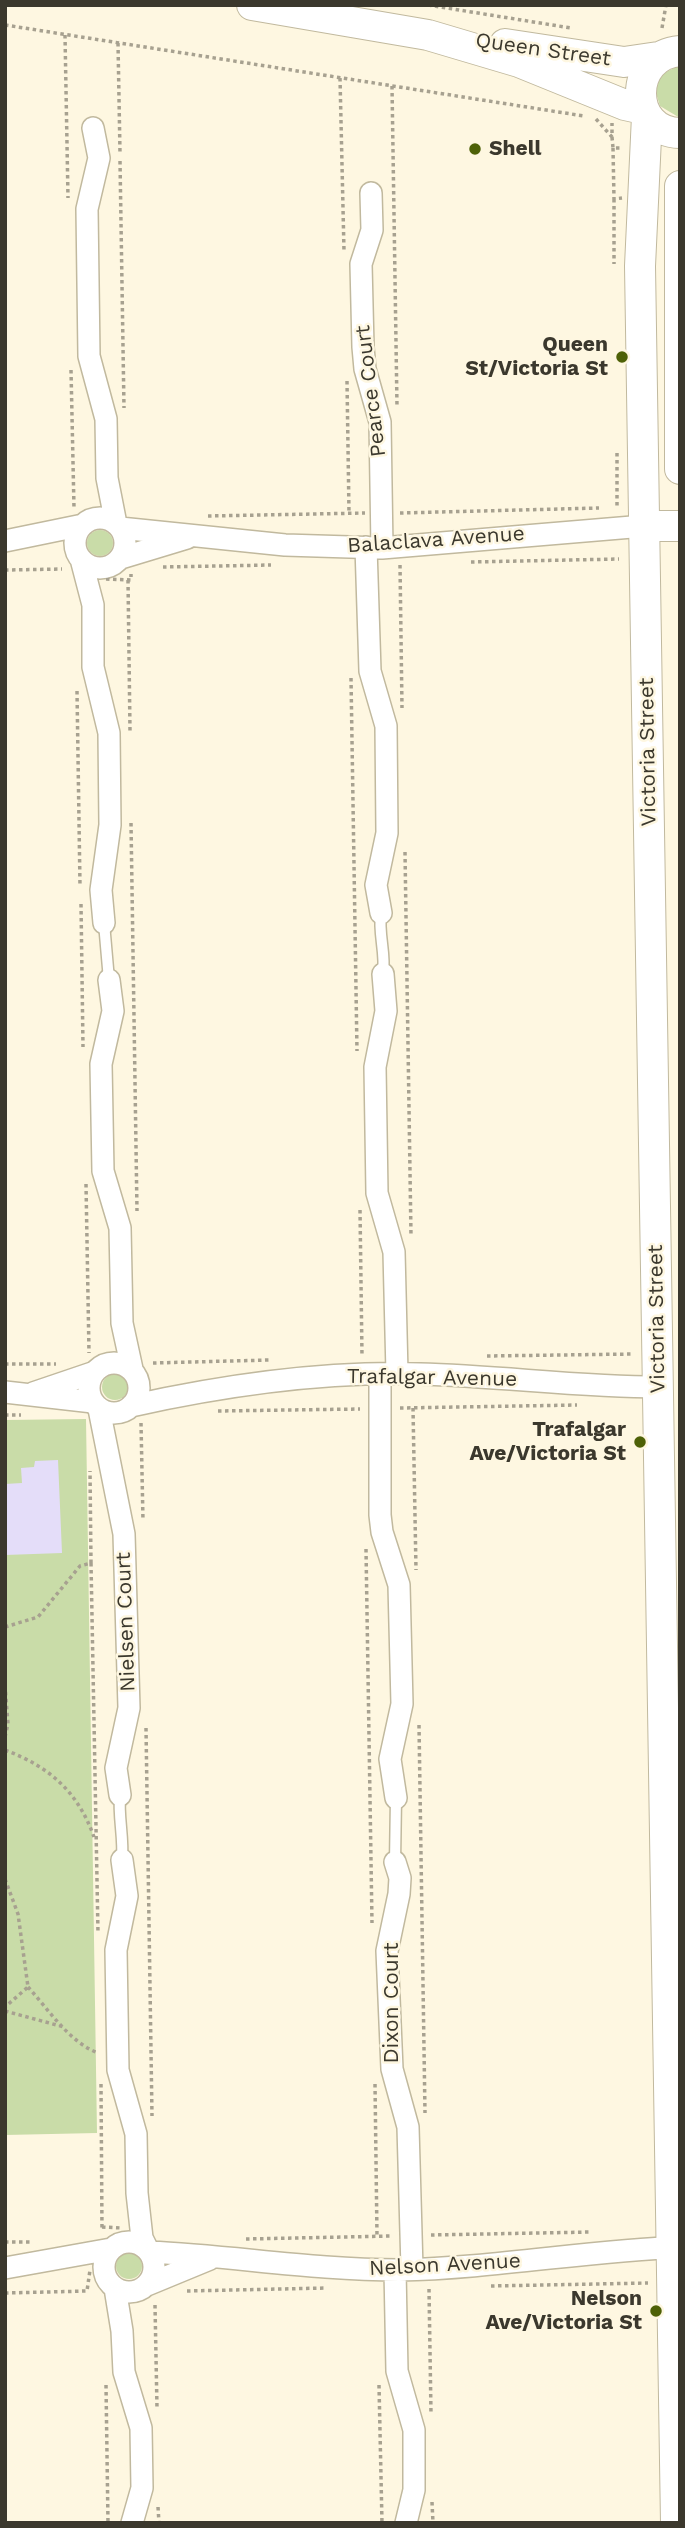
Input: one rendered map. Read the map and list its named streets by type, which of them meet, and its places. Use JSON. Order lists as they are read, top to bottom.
{
  "streets": {
    "street": [
      "Queen Street",
      "Pearce Court",
      "Balaclava Avenue",
      "Victoria Street",
      "Trafalgar Avenue",
      "Nielsen Court",
      "Dixon Court",
      "Nelson Avenue"
    ]
  },
  "crossings": [
    ["Queen Street", "Victoria Street"],
    ["Pearce Court", "Balaclava Avenue"],
    ["Balaclava Avenue", "Victoria Street"],
    ["Victoria Street", "Trafalgar Avenue"],
    ["Victoria Street", "Nelson Avenue"],
    ["Trafalgar Avenue", "Nielsen Court"],
    ["Dixon Court", "Nelson Avenue"]
  ],
  "places": [
    "Shell",
    "Queen St/Victoria St",
    "Trafalgar Ave/Victoria St",
    "Nelson Ave/Victoria St"
  ]
}
